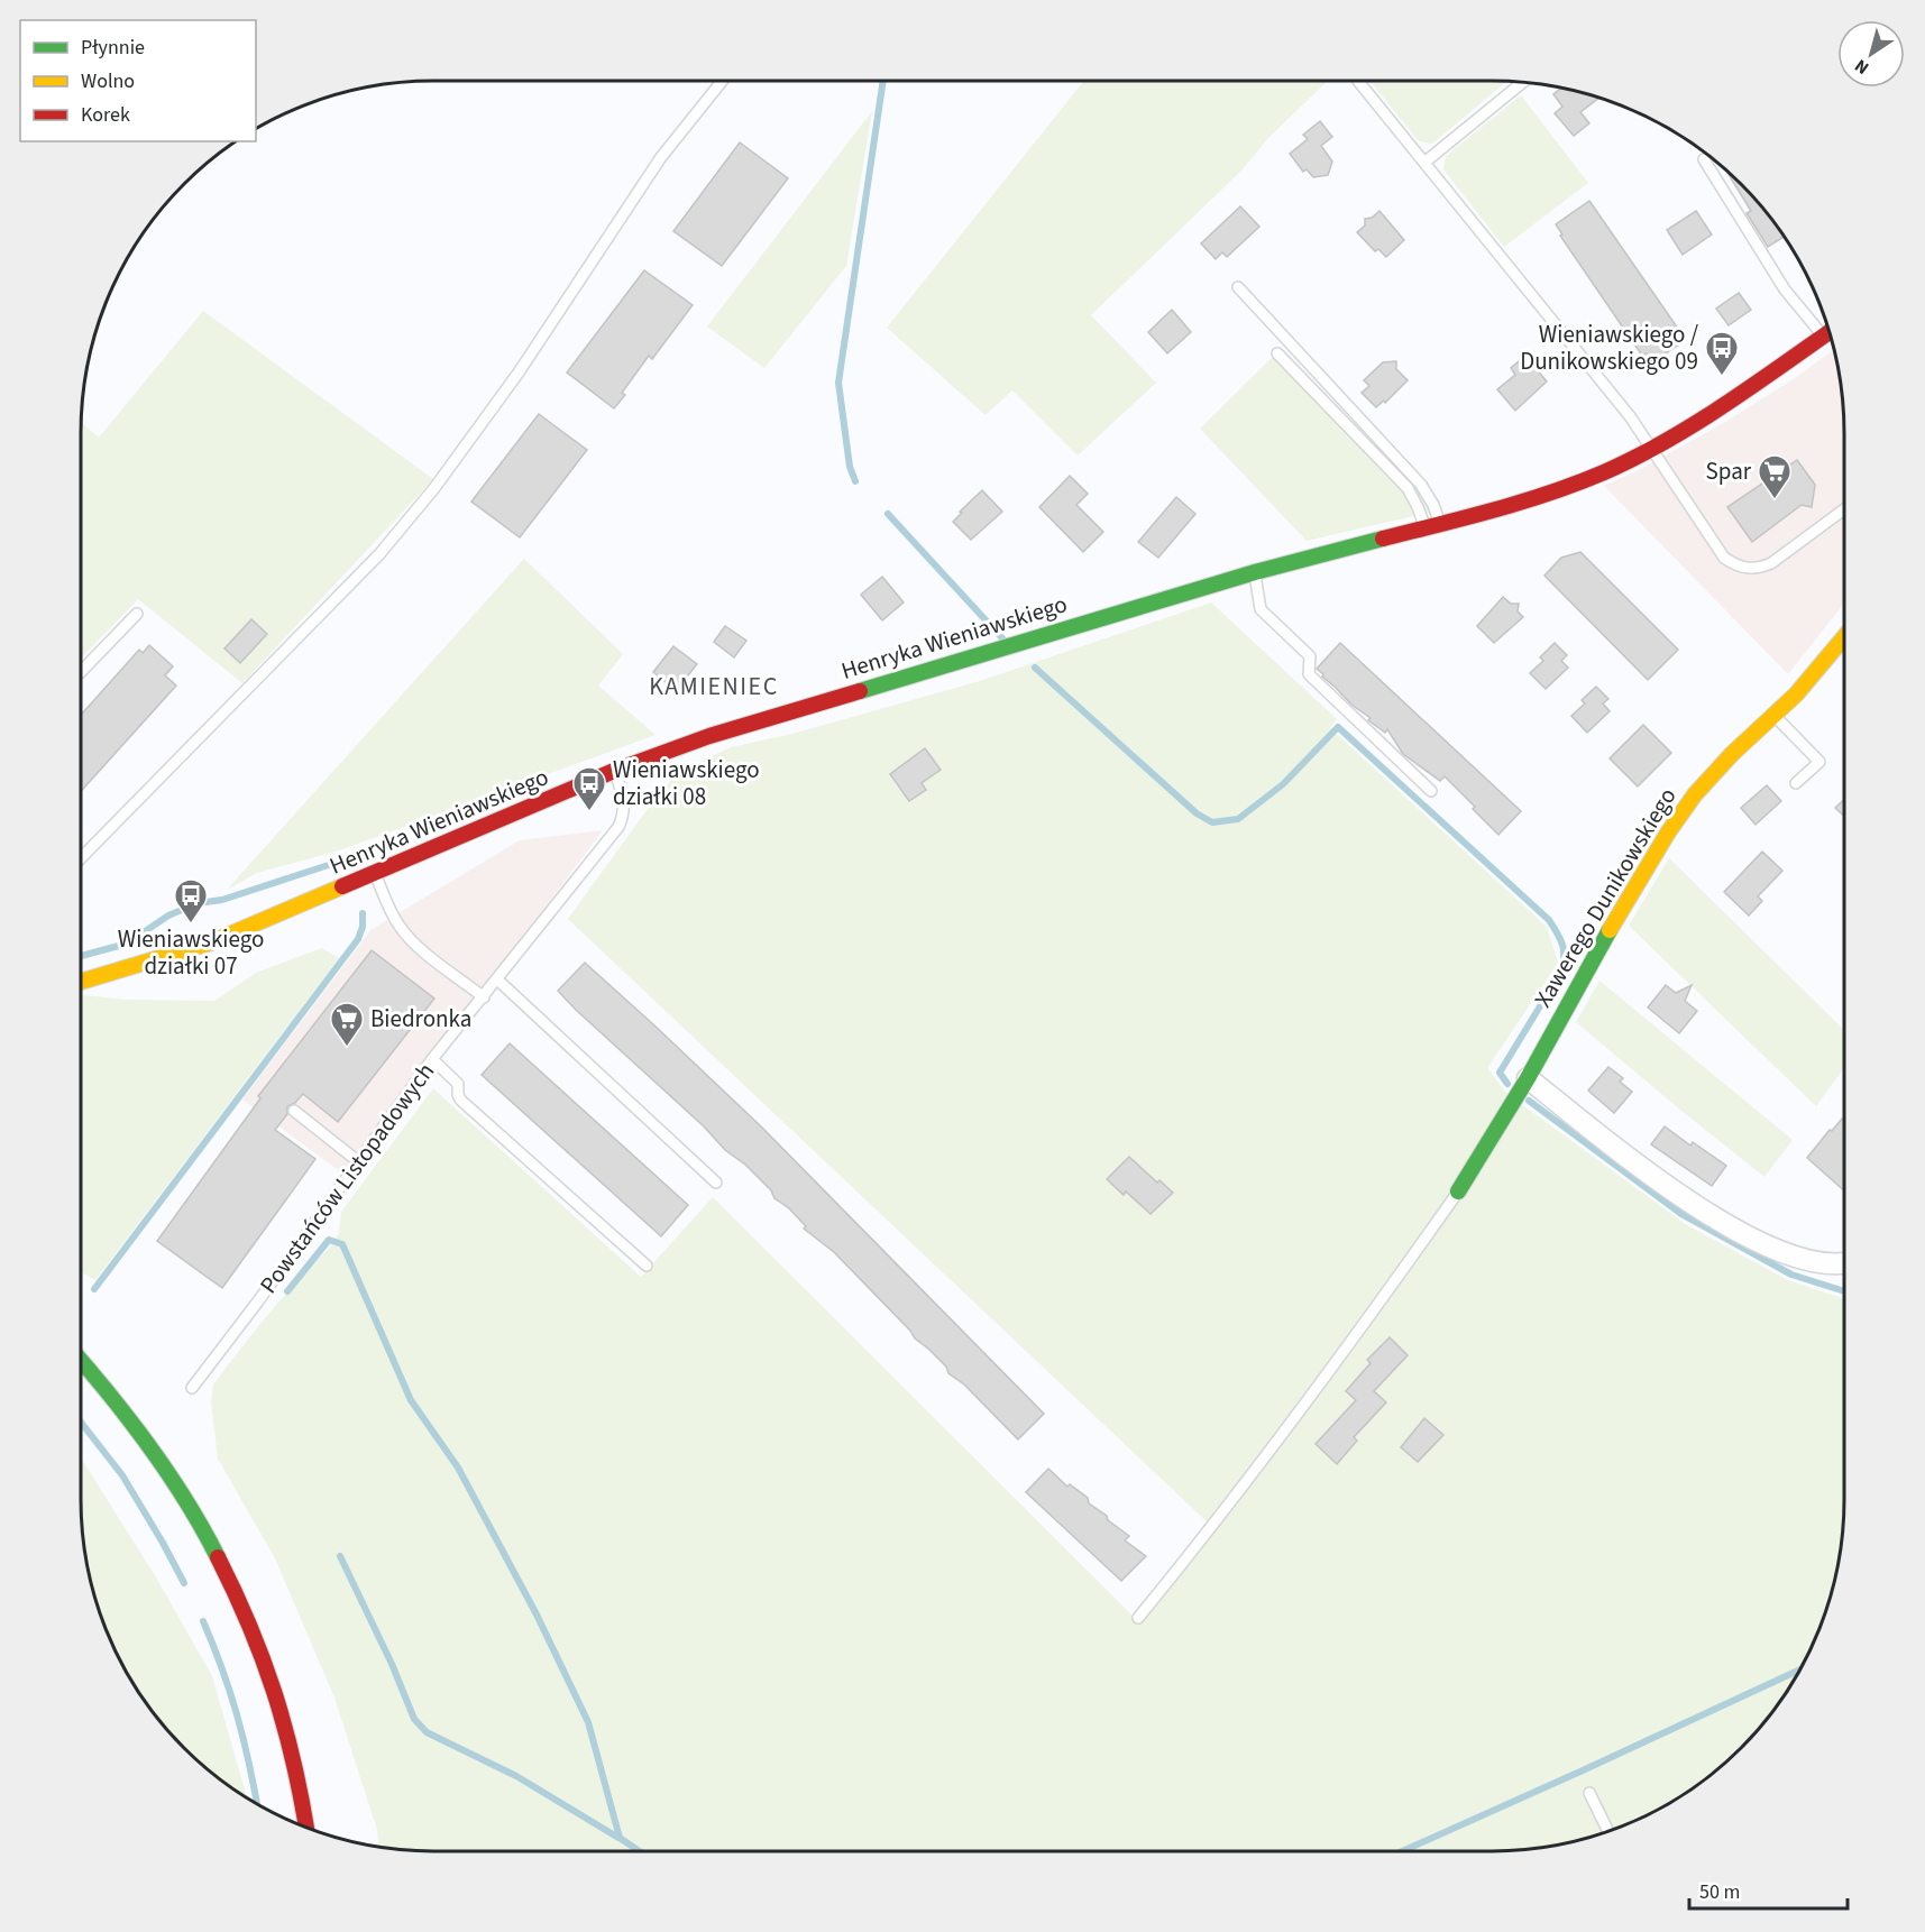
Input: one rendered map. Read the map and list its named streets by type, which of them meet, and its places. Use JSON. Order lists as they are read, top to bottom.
{
  "streets": {
    "street": ["Henryka Wieniawskiego", "Xawerego Dunikowskiego"],
    "lane": ["Powstańców Listopadowych"]
  },
  "crossings": [
    ["Henryka Wieniawskiego", "Powstańców Listopadowych"]
  ],
  "districts": ["KAMIENIEC"],
  "places": {
    "bus stop": ["Wieniawskiego / Dunikowskiego 09", "Wieniawskiego działki 08", "Wieniawskiego działki 07"],
    "supermarket": ["Spar", "Biedronka"]
  },
  "legend": ["Płynnie", "Wolno", "Korek"],
  "scale_bar": "50 m",
  "north": "bottom left"
}
